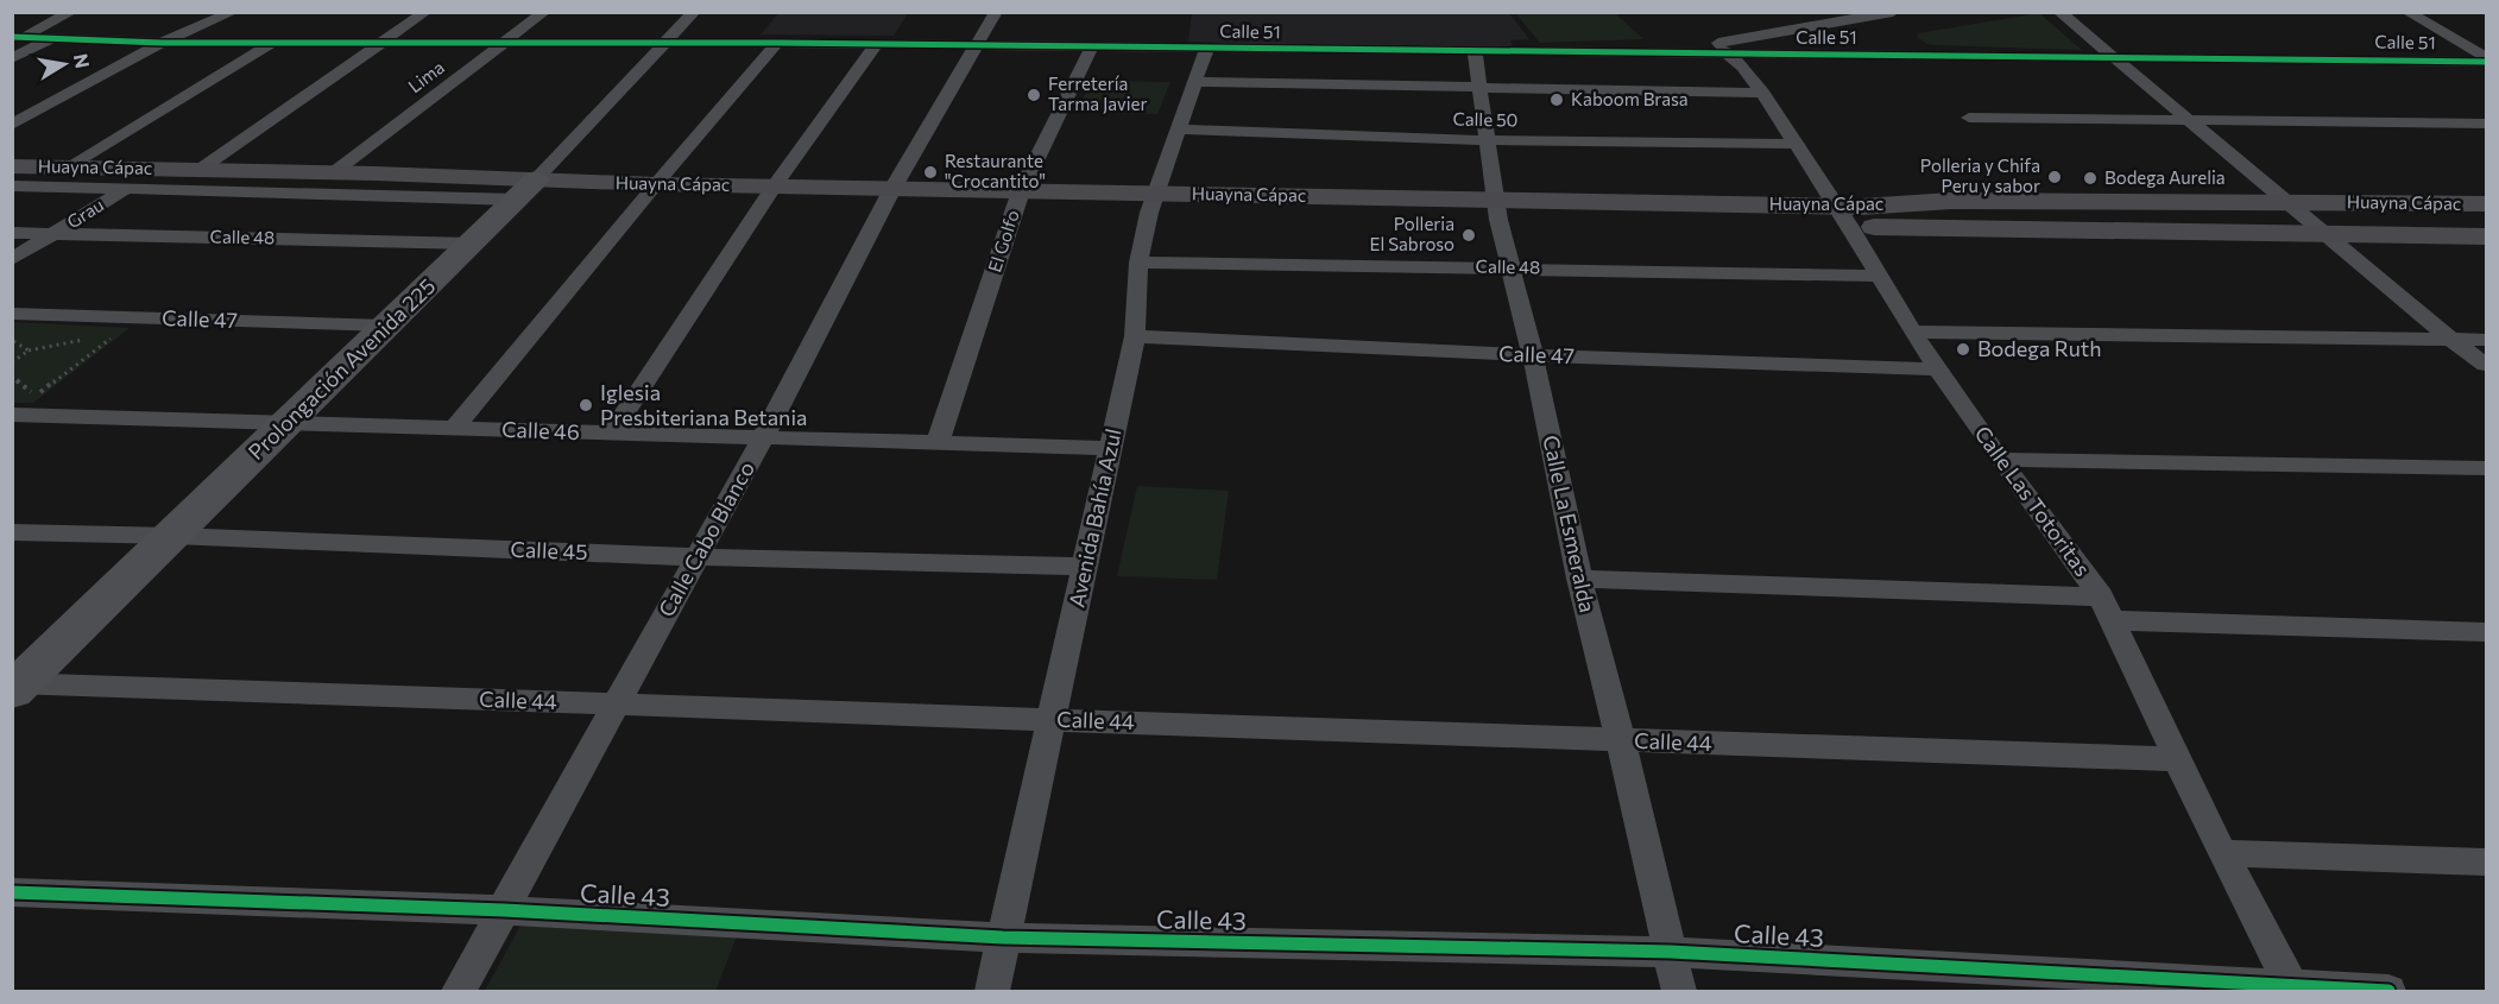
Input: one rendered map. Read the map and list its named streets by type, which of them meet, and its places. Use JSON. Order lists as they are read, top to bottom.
{
  "streets": {
    "main road": ["Huayna Cápac", "Prolongación Avenida 225"],
    "street": [
      "Calle 51",
      "Lima",
      "Calle 50",
      "Grau",
      "Calle 48",
      "El Golfo",
      "Calle 47",
      "Calle 46",
      "Calle Las Totoritas",
      "Avenida Bahía Azul",
      "Calle La Esmeralda",
      "Calle Cabo Blanco",
      "Calle 45",
      "Calle 44",
      "Calle 43"
    ]
  },
  "crossings": [
    ["Calle 51", "Lima"],
    ["Calle 51", "El Golfo"],
    ["Calle 51", "Prolongación Avenida 225"],
    ["Calle 51", "Calle Las Totoritas"],
    ["Calle 51", "Avenida Bahía Azul"],
    ["Calle 51", "Calle La Esmeralda"],
    ["Calle 51", "Calle Cabo Blanco"],
    ["Lima", "Huayna Cápac"],
    ["Calle 50", "Calle Las Totoritas"],
    ["Calle 50", "Avenida Bahía Azul"],
    ["Calle 50", "Calle La Esmeralda"],
    ["Huayna Cápac", "Grau"],
    ["Huayna Cápac", "El Golfo"],
    ["Huayna Cápac", "Prolongación Avenida 225"],
    ["Huayna Cápac", "Calle Las Totoritas"],
    ["Huayna Cápac", "Avenida Bahía Azul"],
    ["Huayna Cápac", "Calle La Esmeralda"],
    ["Huayna Cápac", "Calle Cabo Blanco"],
    ["Grau", "Calle 48"],
    ["Calle 48", "Prolongación Avenida 225"],
    ["Calle 48", "Calle Las Totoritas"],
    ["Calle 48", "Avenida Bahía Azul"],
    ["Calle 48", "Calle La Esmeralda"],
    ["El Golfo", "Calle 46"],
    ["Calle 47", "Prolongación Avenida 225"],
    ["Calle 47", "Calle Las Totoritas"],
    ["Calle 47", "Avenida Bahía Azul"],
    ["Calle 47", "Calle La Esmeralda"],
    ["Prolongación Avenida 225", "Calle 46"],
    ["Prolongación Avenida 225", "Calle 45"],
    ["Prolongación Avenida 225", "Calle 44"],
    ["Calle 46", "Avenida Bahía Azul"],
    ["Calle 46", "Calle Cabo Blanco"],
    ["Calle Las Totoritas", "Calle 44"],
    ["Calle Las Totoritas", "Calle 43"],
    ["Avenida Bahía Azul", "Calle 45"],
    ["Avenida Bahía Azul", "Calle 44"],
    ["Avenida Bahía Azul", "Calle 43"],
    ["Calle La Esmeralda", "Calle 44"],
    ["Calle La Esmeralda", "Calle 43"],
    ["Calle Cabo Blanco", "Calle 45"],
    ["Calle Cabo Blanco", "Calle 44"],
    ["Calle Cabo Blanco", "Calle 43"]
  ],
  "places": [
    "Ferretería Tarma Javier",
    "Kaboom Brasa",
    "Restaurante \"Crocantito\"",
    "Polleria y Chifa Peru y sabor",
    "Bodega Aurelia",
    "Polleria El Sabroso",
    "Bodega Ruth",
    "Iglesia Presbiteriana Betania"
  ],
  "north": "right"
}
